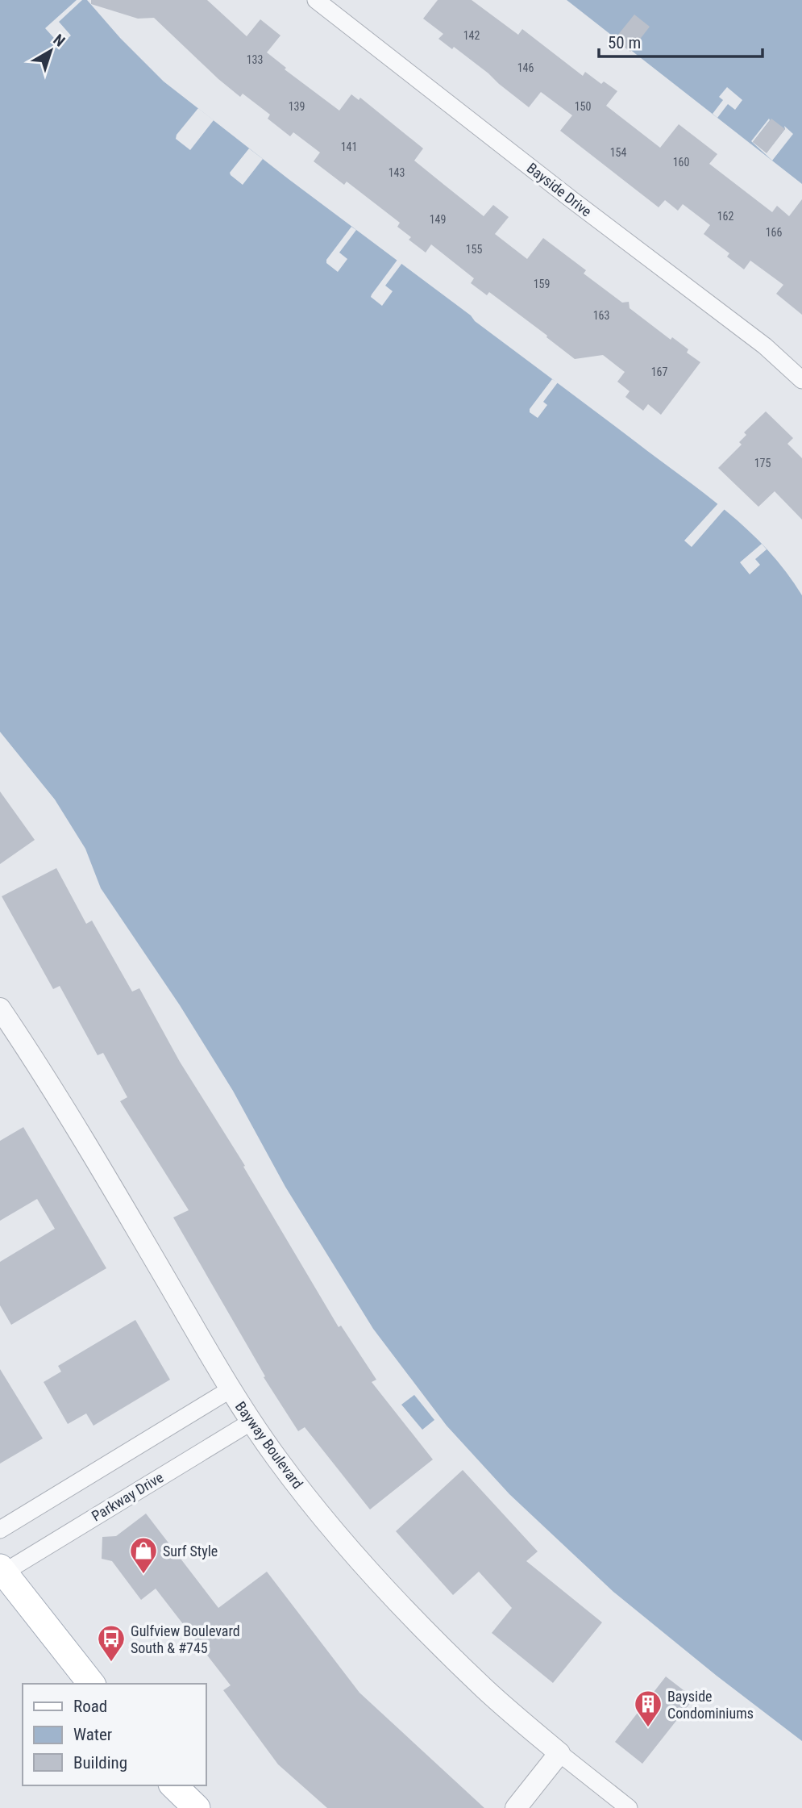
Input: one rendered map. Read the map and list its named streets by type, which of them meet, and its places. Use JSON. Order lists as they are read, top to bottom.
{
  "streets": {
    "street": ["Bayside Drive", "Bayway Boulevard", "Parkway Drive"]
  },
  "crossings": [
    ["Bayway Boulevard", "Parkway Drive"]
  ],
  "places": {
    "shop": ["Surf Style"],
    "bus stop": ["Gulfview Boulevard South & #745"],
    "building": ["Bayside Condominiums"]
  },
  "house_numbers": [
    "142",
    "133",
    "146",
    "139",
    "150",
    "141",
    "154",
    "160",
    "143",
    "162",
    "149",
    "166",
    "155",
    "159",
    "163",
    "167",
    "175"
  ],
  "legend": ["Road", "Water", "Building"],
  "scale_bar": "50 m",
  "north": "top right"
}
